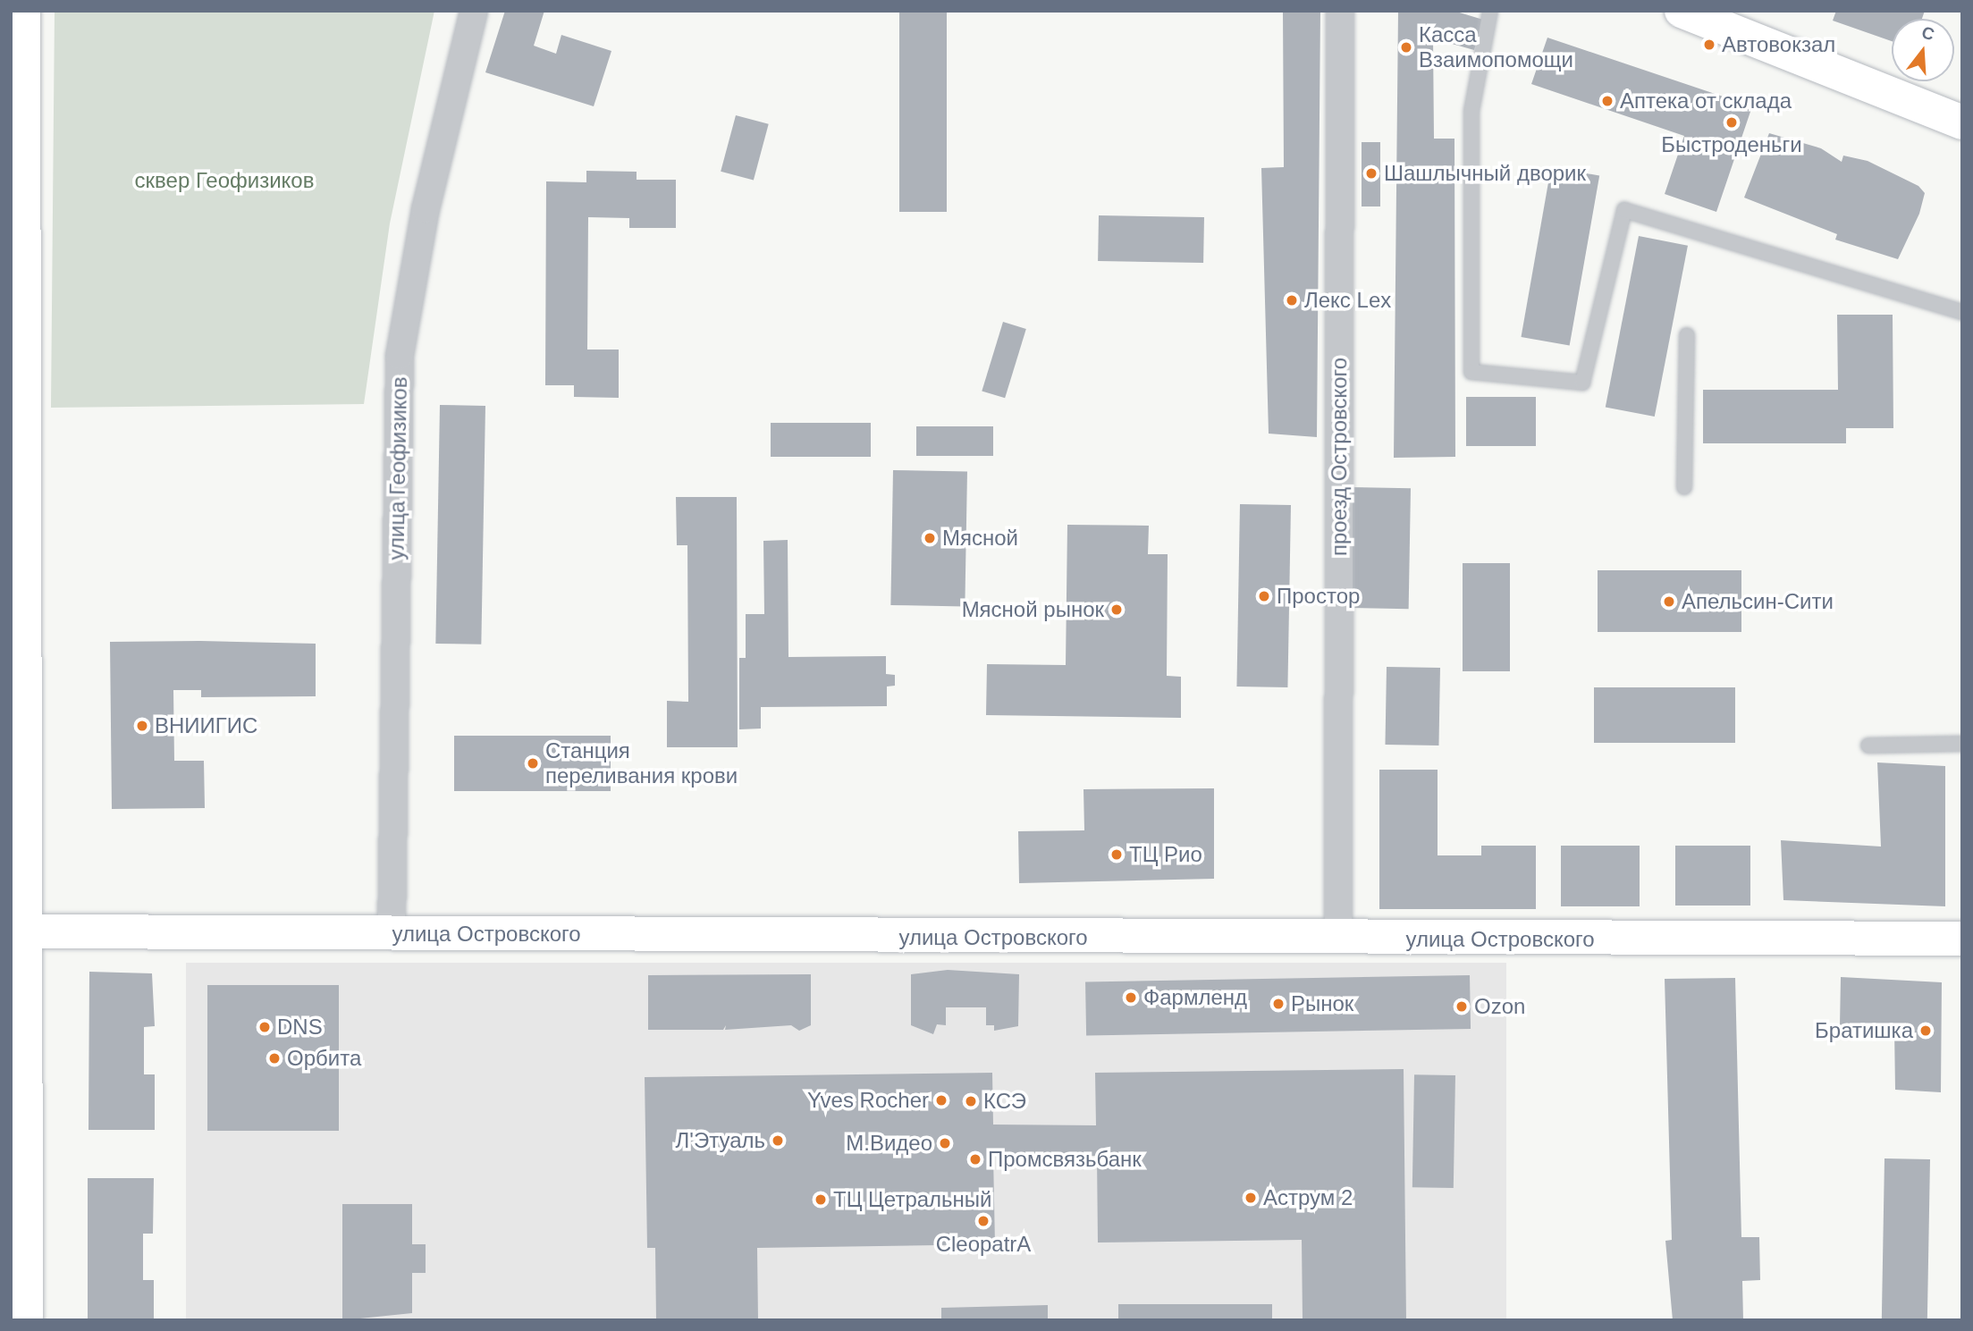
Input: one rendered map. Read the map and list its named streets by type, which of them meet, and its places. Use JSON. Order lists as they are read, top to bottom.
{
  "streets": {
    "street": ["проезд Островского", "улица Геофизиков", "улица Островского"]
  },
  "crossings": [
    ["проезд Островского", "улица Островского"],
    ["улица Геофизиков", "улица Островского"]
  ],
  "parks": ["cквер Геофизиков"],
  "places": [
    "Автовокзал",
    "Касса Взаимопомощи",
    "Аптека от склада",
    "Быстроденьги",
    "Шашлычный дворик",
    "Лекс Lex",
    "Мясной",
    "Простор",
    "Апельсин-Сити",
    "Мясной рынок",
    "ВНИИГИС",
    "Станция переливания крови",
    "ТЦ Рио",
    "Фармленд",
    "Рынок",
    "Ozon",
    "DNS",
    "Братишка",
    "Орбита",
    "Yves Rocher",
    "КСЭ",
    "Л'Этуаль",
    "М.Видео",
    "Промсвязьбанк",
    "Аструм 2",
    "ТЦ Цетральный",
    "CleopatrA"
  ],
  "north": "top"
}
